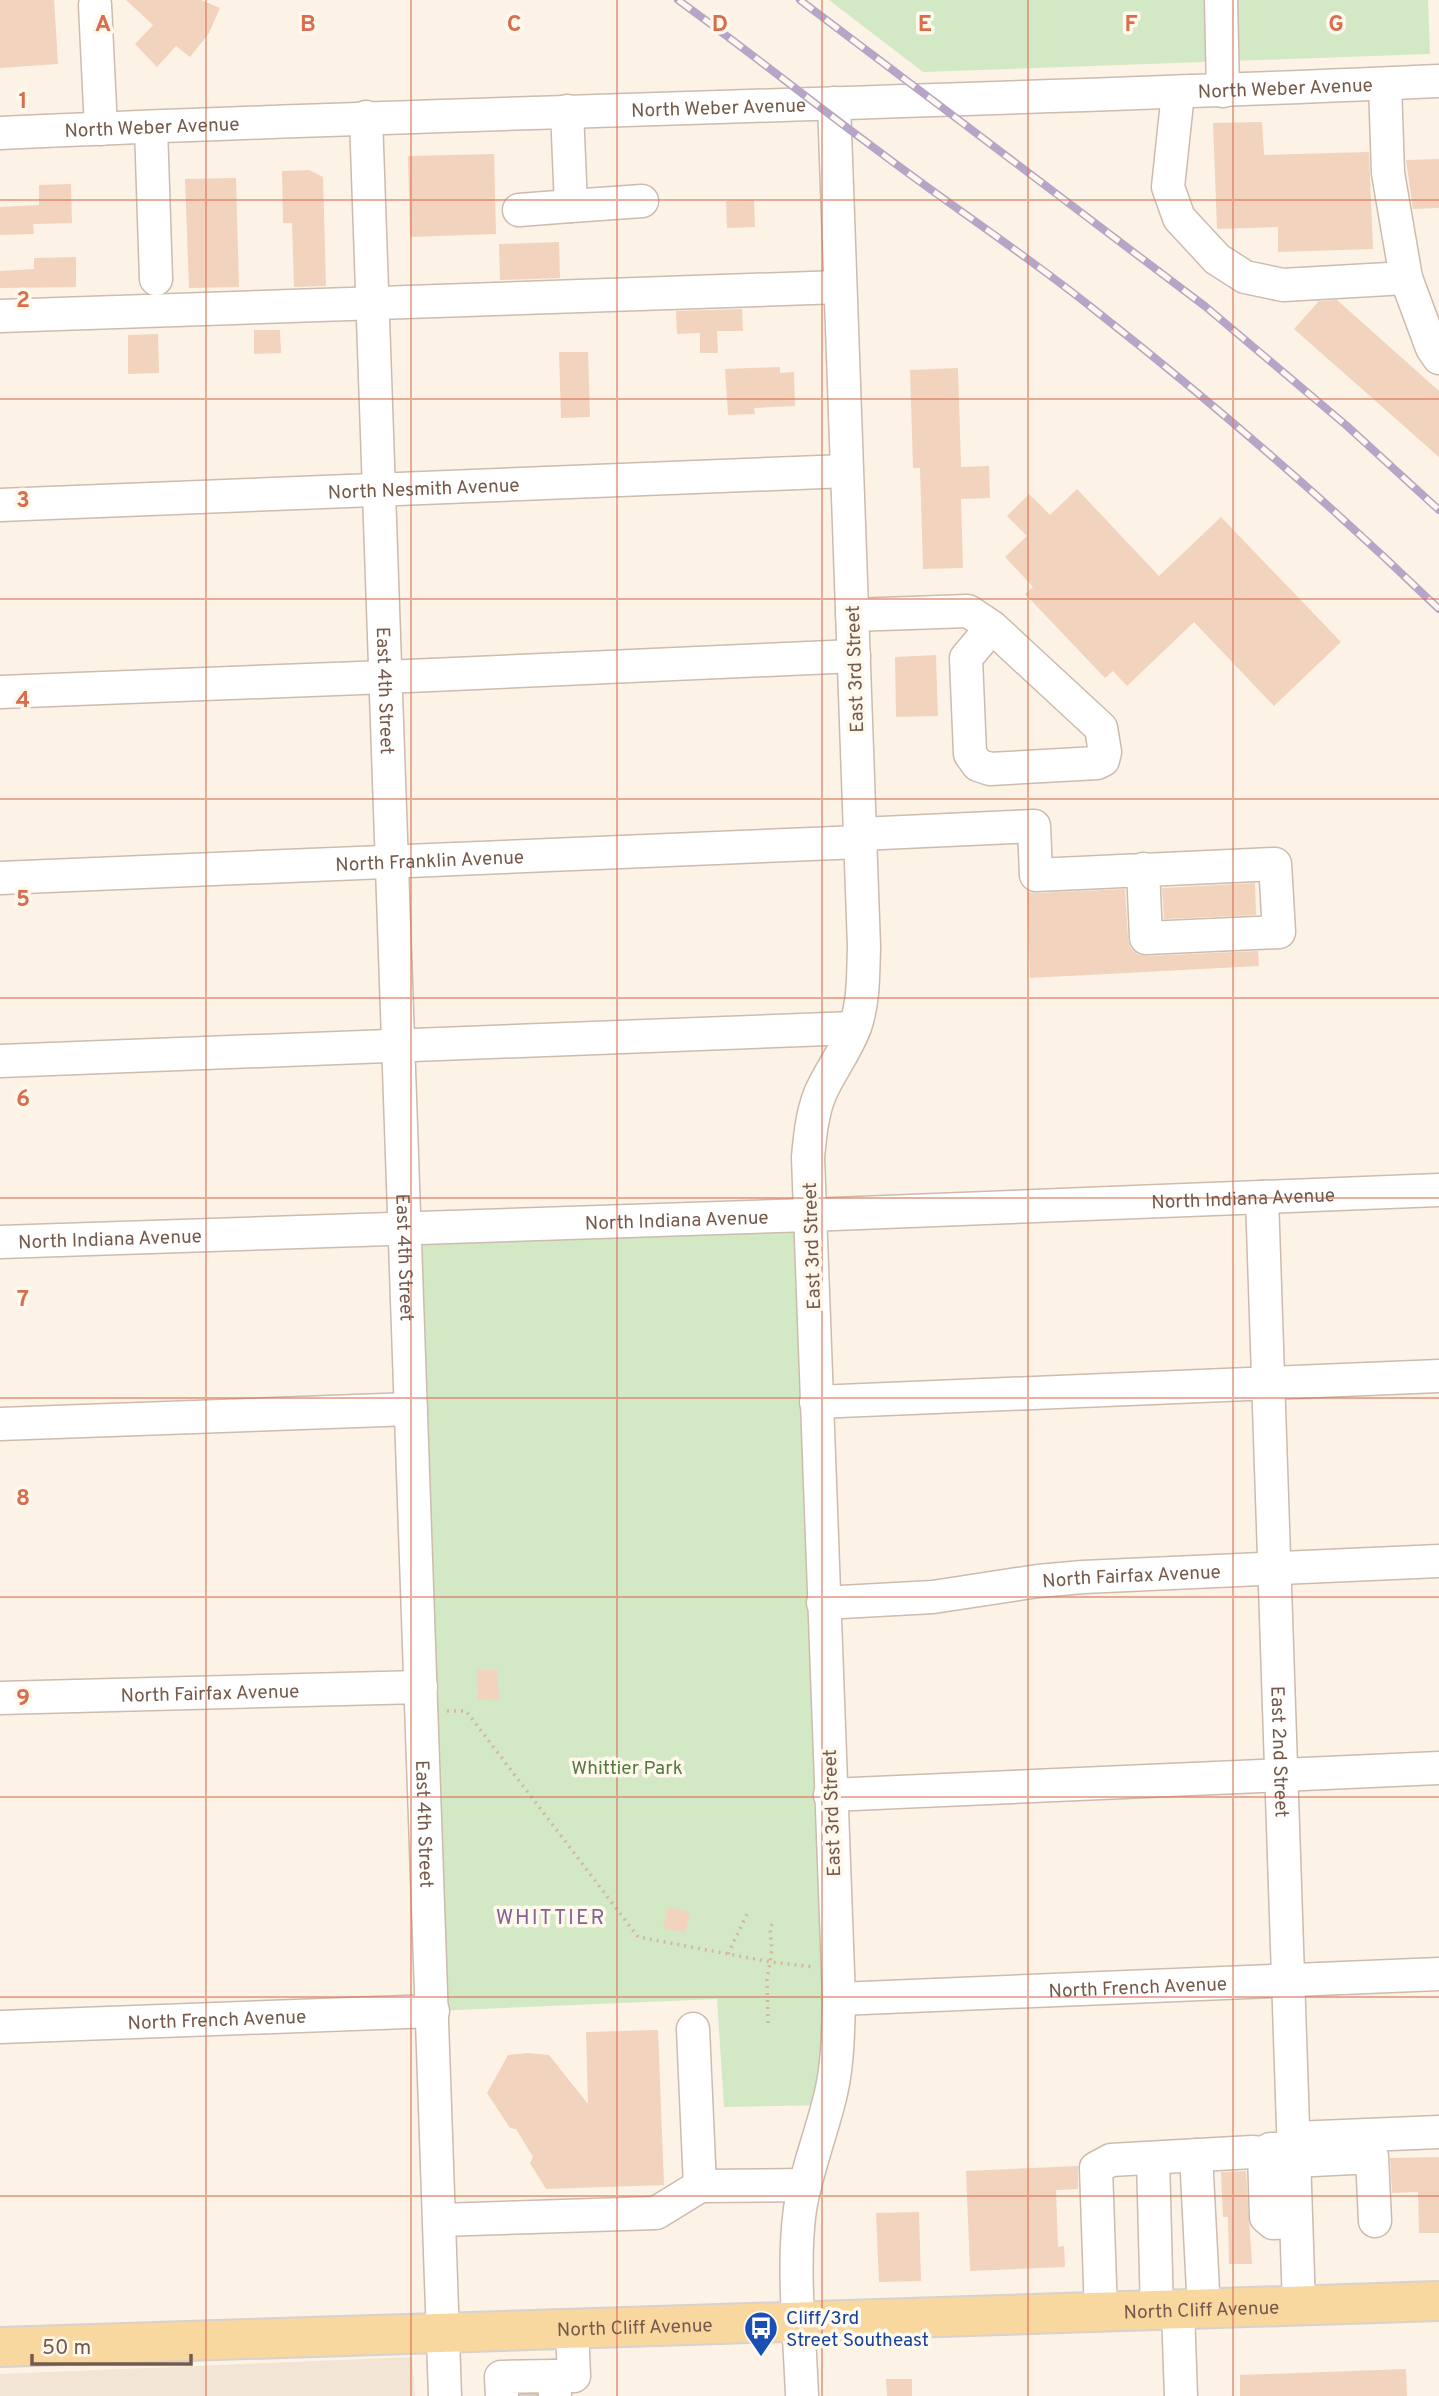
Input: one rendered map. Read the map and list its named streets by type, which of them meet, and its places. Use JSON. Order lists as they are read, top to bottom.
{
  "streets": {
    "main road": ["North Cliff Avenue"],
    "street": [
      "North Weber Avenue",
      "North Nesmith Avenue",
      "East 3rd Street",
      "East 4th Street",
      "North Franklin Avenue",
      "North Indiana Avenue",
      "North Fairfax Avenue",
      "East 2nd Street",
      "North French Avenue"
    ]
  },
  "crossings": [
    ["North Weber Avenue", "East 3rd Street"],
    ["North Weber Avenue", "East 4th Street"],
    ["North Nesmith Avenue", "East 3rd Street"],
    ["North Nesmith Avenue", "East 4th Street"],
    ["East 3rd Street", "North Franklin Avenue"],
    ["East 3rd Street", "North Indiana Avenue"],
    ["East 3rd Street", "North Fairfax Avenue"],
    ["East 3rd Street", "North French Avenue"],
    ["East 3rd Street", "North Cliff Avenue"],
    ["East 4th Street", "North Franklin Avenue"],
    ["East 4th Street", "North Indiana Avenue"],
    ["East 4th Street", "North Fairfax Avenue"],
    ["East 4th Street", "North French Avenue"],
    ["East 4th Street", "North Cliff Avenue"],
    ["North Indiana Avenue", "East 2nd Street"],
    ["North Fairfax Avenue", "East 2nd Street"],
    ["East 2nd Street", "North French Avenue"],
    ["East 2nd Street", "North Cliff Avenue"]
  ],
  "districts": ["WHITTIER"],
  "parks": ["Whittier Park"],
  "places": {
    "bus stop": ["Cliff/3rd Street Southeast"]
  },
  "scale_bar": "50 m",
  "grid": {
    "columns": [
      "A",
      "B",
      "C",
      "D",
      "E",
      "F",
      "G"
    ],
    "rows": [
      "1",
      "2",
      "3",
      "4",
      "5",
      "6",
      "7",
      "8",
      "9"
    ]
  }
}
